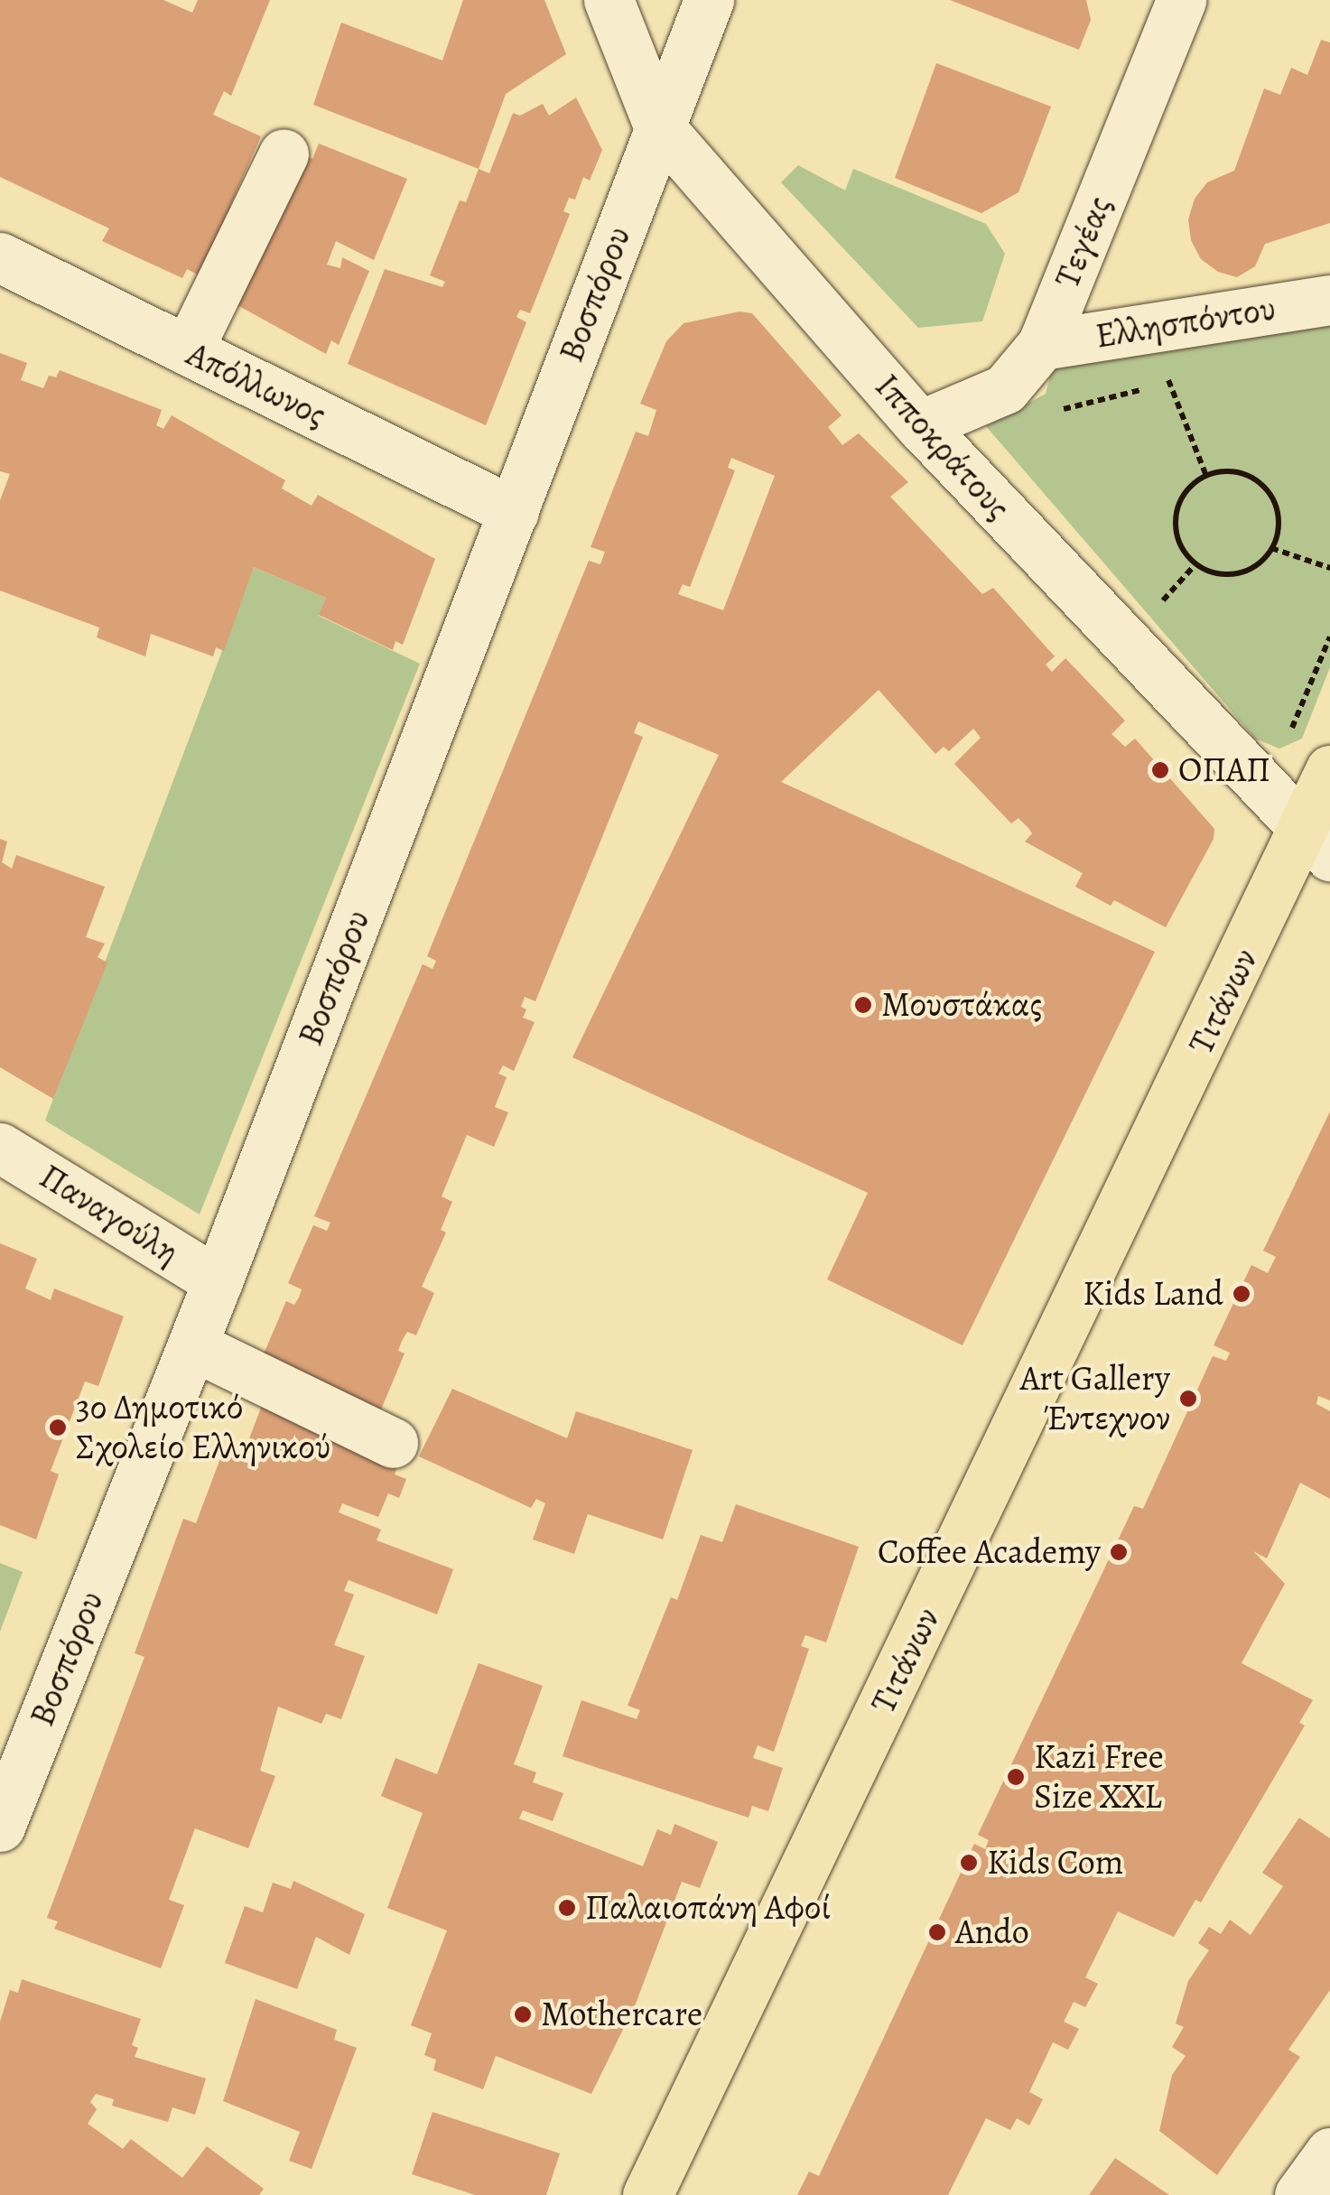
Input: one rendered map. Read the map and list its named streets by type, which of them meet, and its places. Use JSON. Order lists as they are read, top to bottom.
{
  "streets": {
    "main road": ["Τιτάνων"],
    "street": [
      "Τεγέας",
      "Βοσπόρου",
      "Ελλησπόντου",
      "Απόλλωνος",
      "Ιπποκράτους",
      "Παναγούλη"
    ]
  },
  "crossings": [
    ["Τεγέας", "Ελλησπόντου"],
    ["Τεγέας", "Ιπποκράτους"],
    ["Βοσπόρου", "Απόλλωνος"],
    ["Βοσπόρου", "Ιπποκράτους"],
    ["Βοσπόρου", "Παναγούλη"],
    ["Ιπποκράτους", "Τιτάνων"]
  ],
  "places": [
    "ΟΠΑΠ",
    "Μουστάκας",
    "Kids Land",
    "Art Gallery Έντεχνον",
    "3ο Δημοτικό Σχολείο Ελληνικού",
    "Coffee Academy",
    "Kazi Free Size XXL",
    "Kids Com",
    "Παλαιοπάνη Αφοί",
    "Ando",
    "Mothercare"
  ]
}
